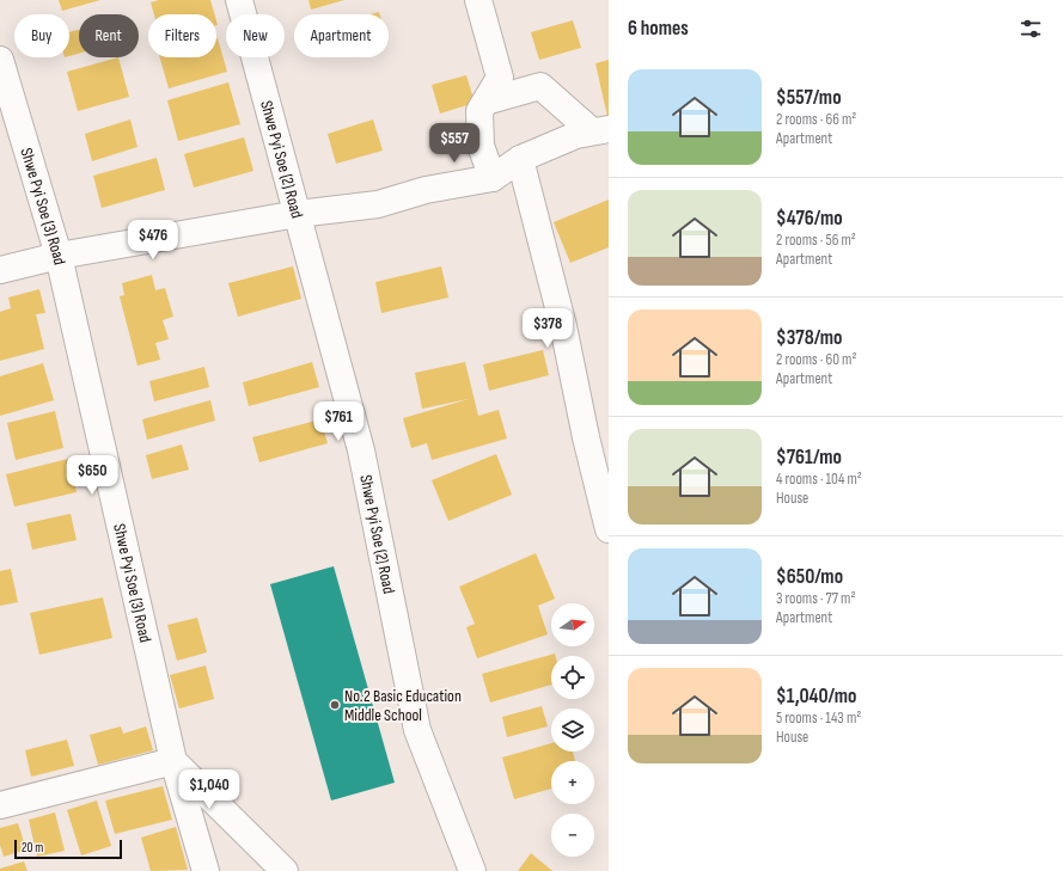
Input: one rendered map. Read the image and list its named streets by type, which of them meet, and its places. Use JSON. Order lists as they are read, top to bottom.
{
  "streets": {
    "street": ["Shwe Pyi Soe (2) Road", "Shwe Pyi Soe (3) Road"]
  },
  "places": ["No.2 Basic Education Middle School"],
  "scale_bar": "20 m",
  "north": "right",
  "page": {
    "heading": "6 homes",
    "chip": [
      "Buy",
      "Rent",
      "Filters",
      "New",
      "Apartment"
    ],
    "list": [
      {
        "name": "$557/mo",
        "note": "2 rooms · 66 m² · Apartment"
      },
      {
        "name": "$476/mo",
        "note": "2 rooms · 56 m² · Apartment"
      },
      {
        "name": "$378/mo",
        "note": "2 rooms · 60 m² · Apartment"
      },
      {
        "name": "$761/mo",
        "note": "4 rooms · 104 m² · House"
      },
      {
        "name": "$650/mo",
        "note": "3 rooms · 77 m² · Apartment"
      },
      {
        "name": "$1,040/mo",
        "note": "5 rooms · 143 m² · House"
      }
    ],
    "price": [
      "$557",
      "$476",
      "$378",
      "$761",
      "$650",
      "$1,040"
    ],
    "map_buttons": ["+", "−"],
    "scale": "20 m"
  }
}
